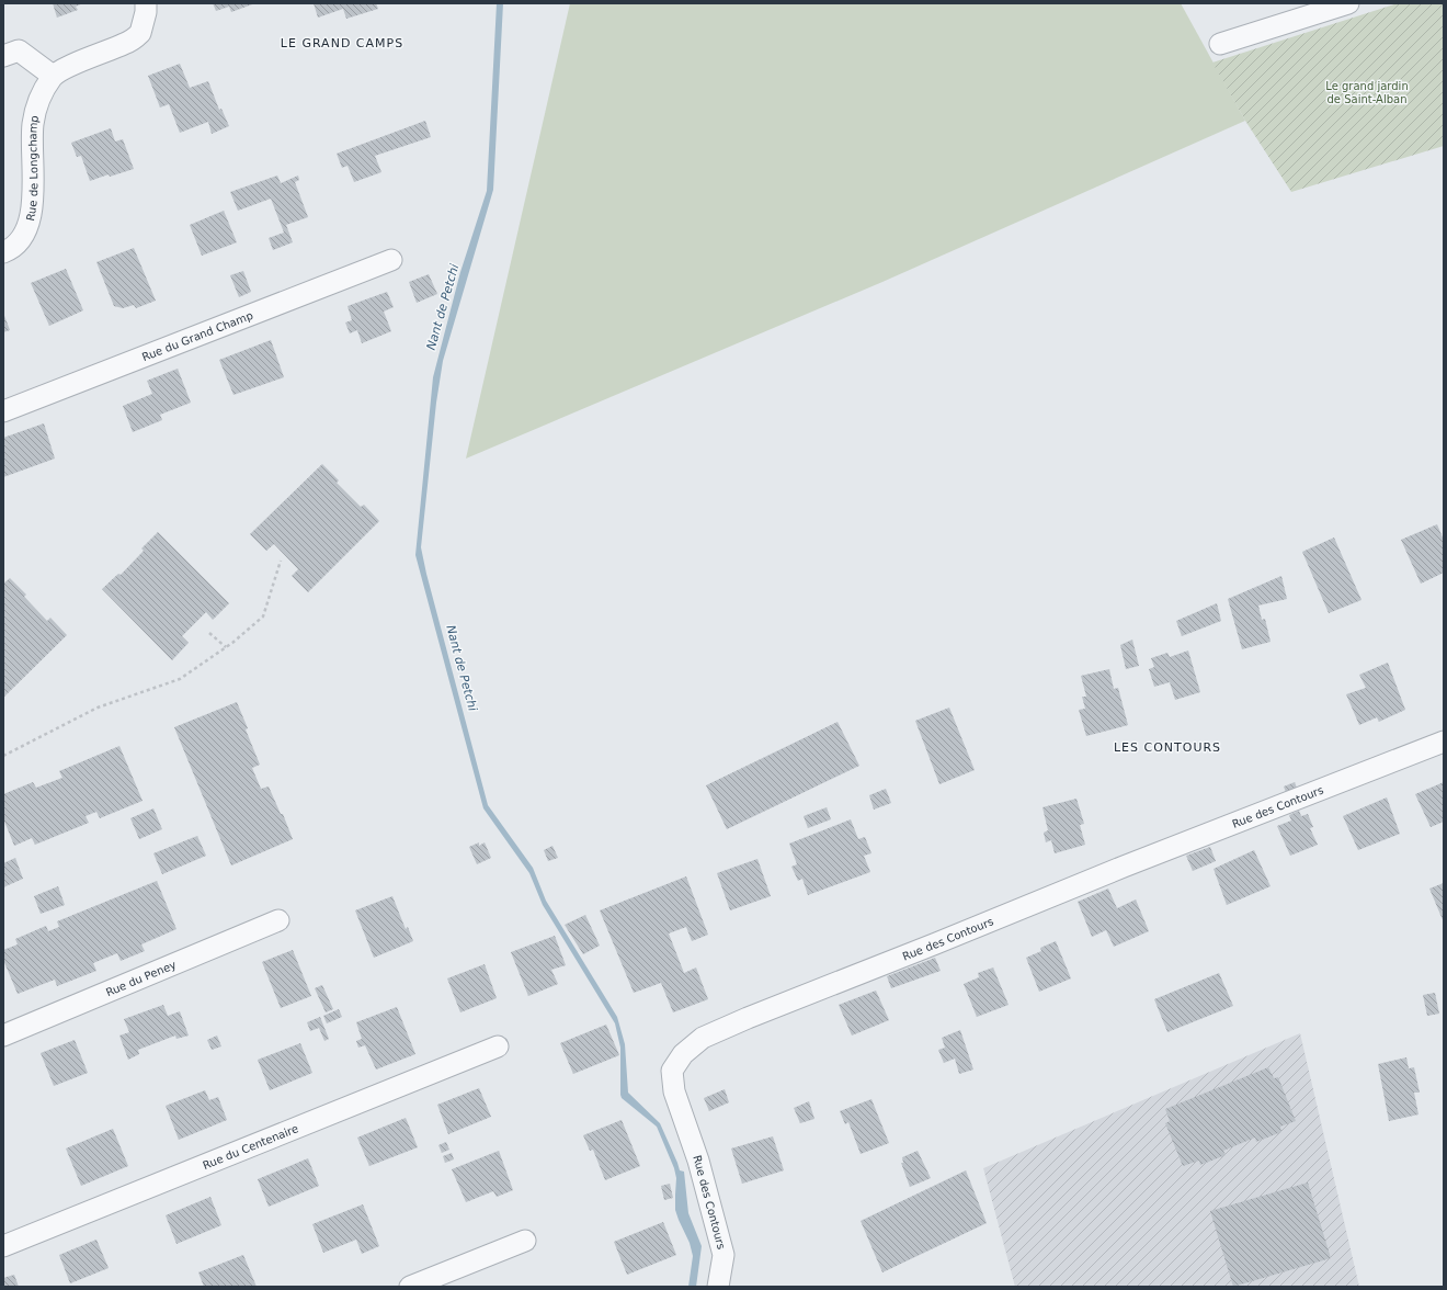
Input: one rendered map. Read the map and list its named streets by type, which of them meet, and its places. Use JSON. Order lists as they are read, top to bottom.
{
  "streets": {
    "street": [
      "Rue de Longchamp",
      "Rue du Grand Champ",
      "Rue des Contours",
      "Rue du Peney",
      "Rue du Centenaire"
    ]
  },
  "districts": ["LE GRAND CAMPS", "LES CONTOURS"],
  "water": ["Nant de Petchi"],
  "parks": ["Le grand jardin de Saint-Alban"]
}
